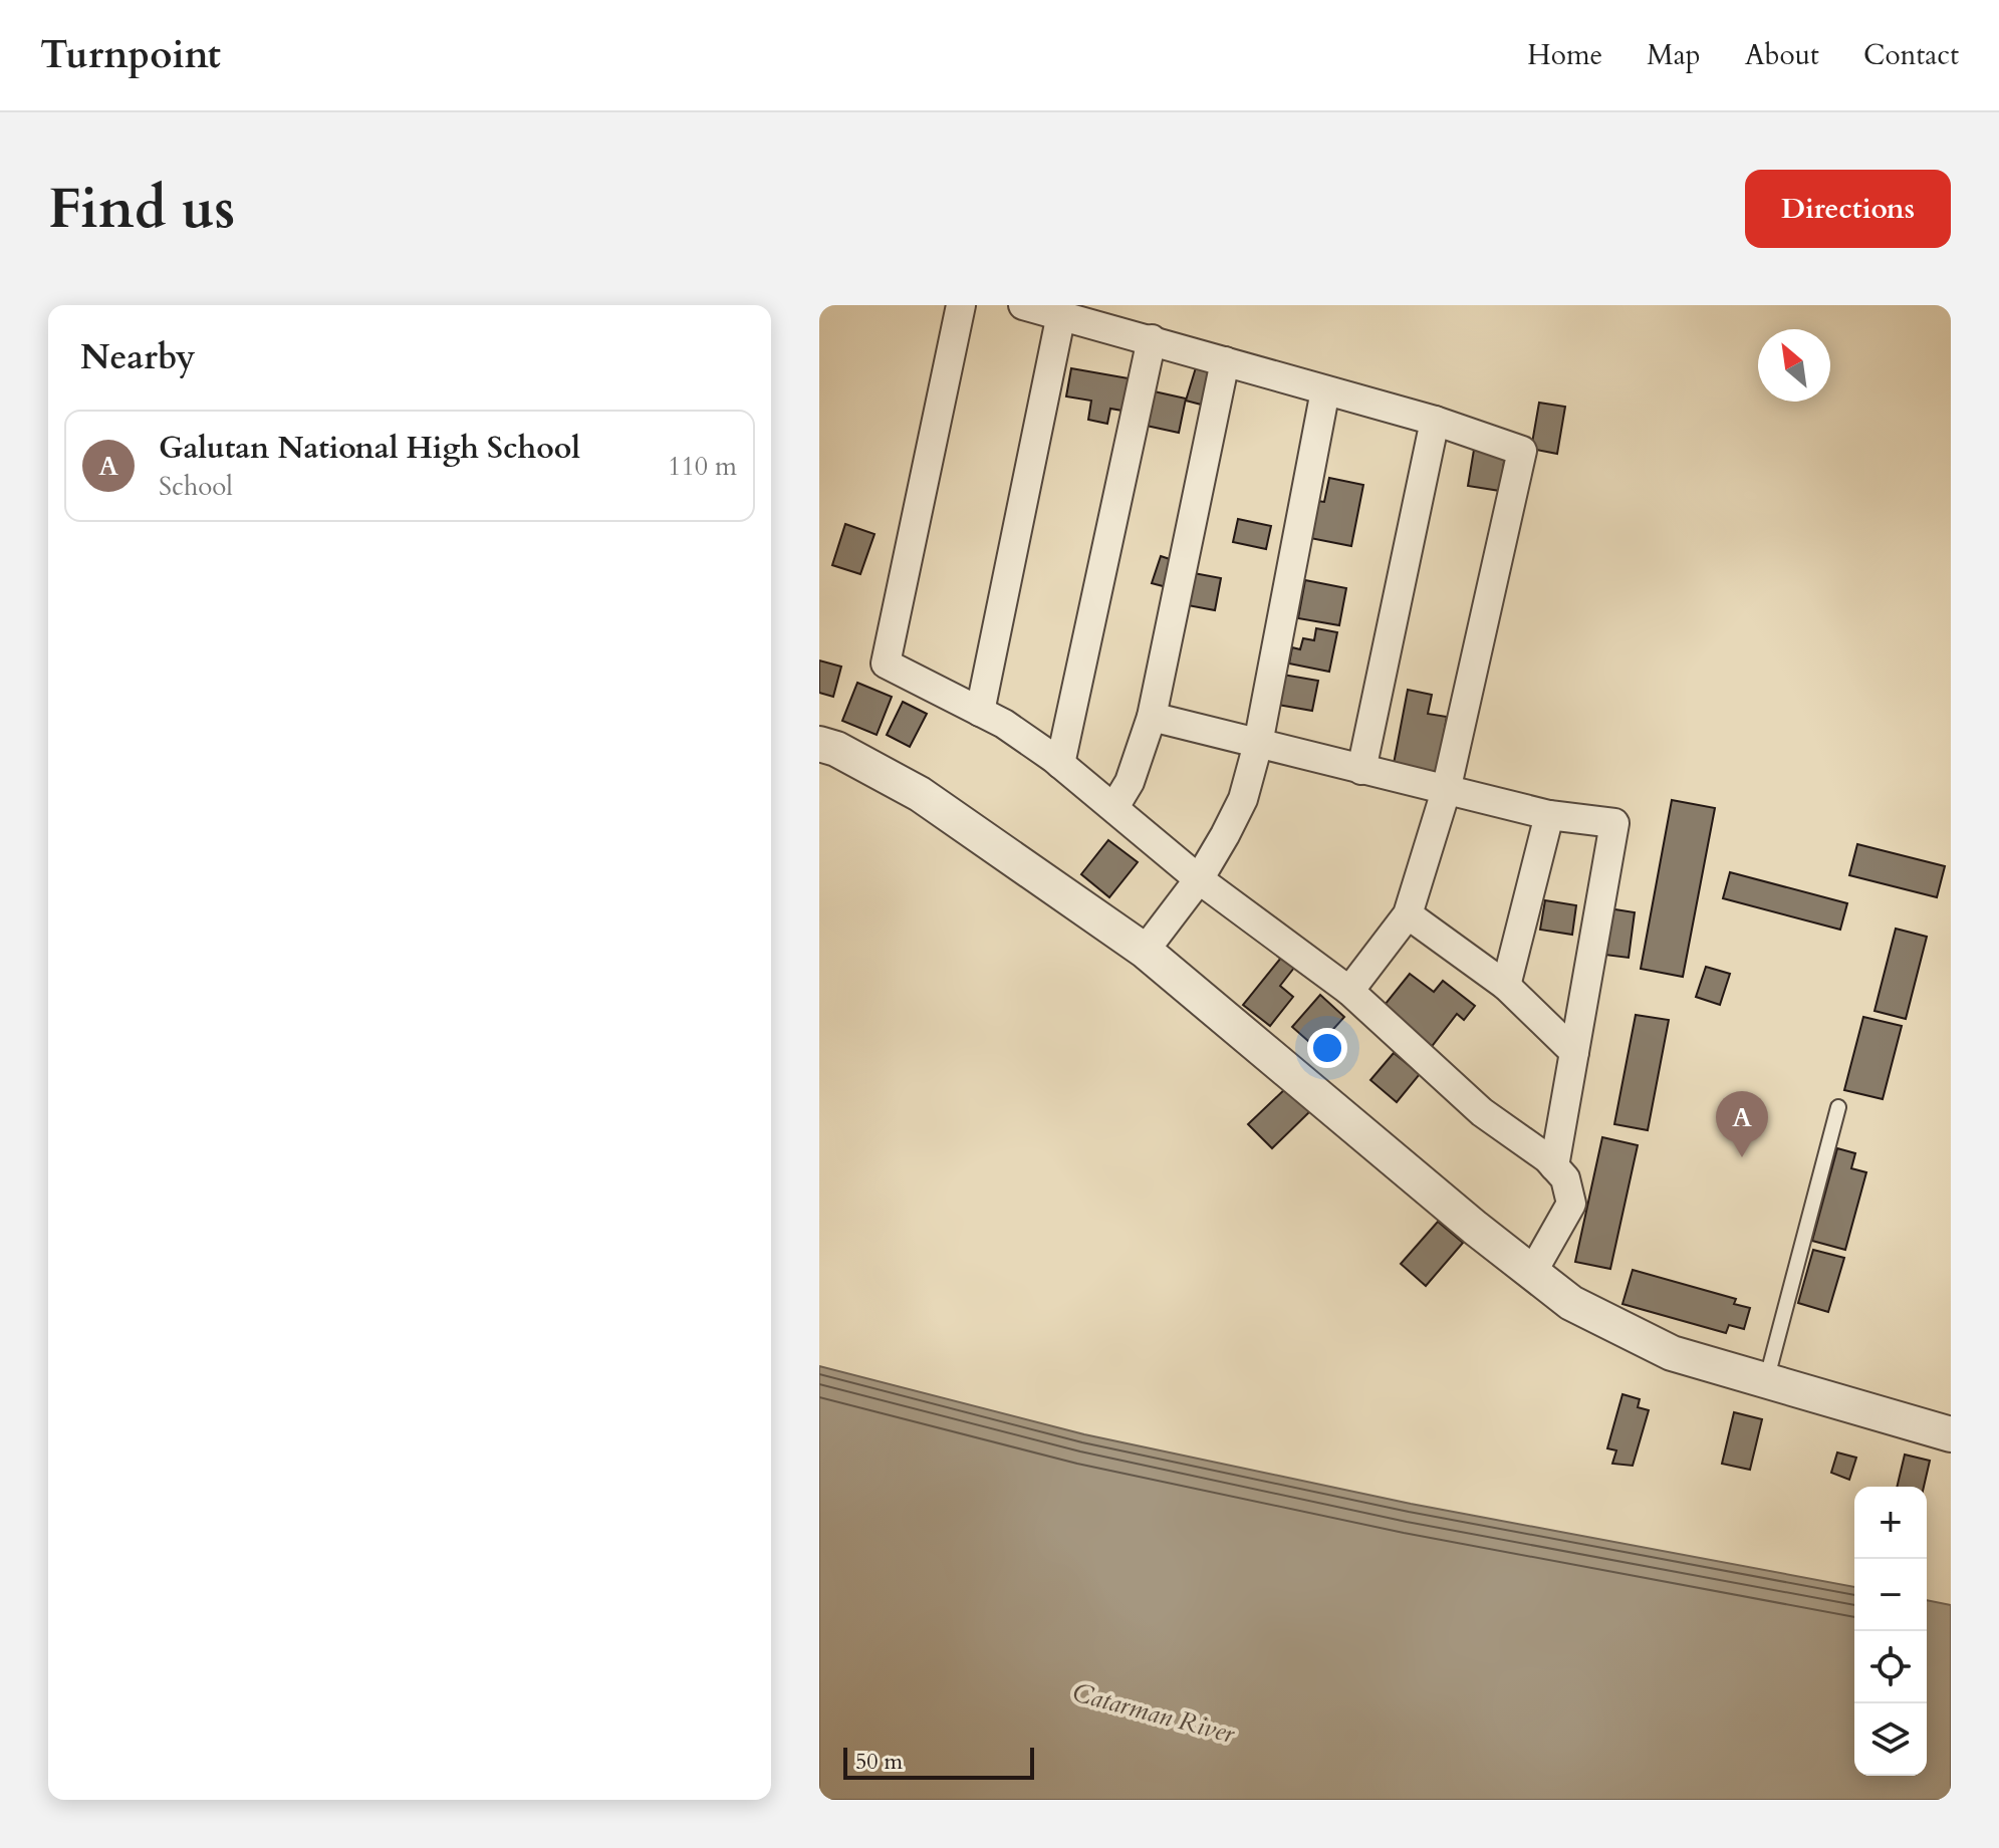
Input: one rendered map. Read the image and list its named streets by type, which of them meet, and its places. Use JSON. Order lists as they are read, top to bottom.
{
  "water": ["Catarman River"],
  "scale_bar": "50 m",
  "north": "top left",
  "page": {
    "header": "Turnpoint",
    "nav": [
      "Home",
      "Map",
      "About",
      "Contact"
    ],
    "buttons": "Directions",
    "title": "Find us",
    "heading": "Nearby",
    "list": [
      {
        "mark": "A",
        "name": "Galutan National High School",
        "note": "School",
        "value": "110 m"
      }
    ],
    "pins": "A",
    "map_buttons": ["+", "−"],
    "scale": "50 m"
  }
}
